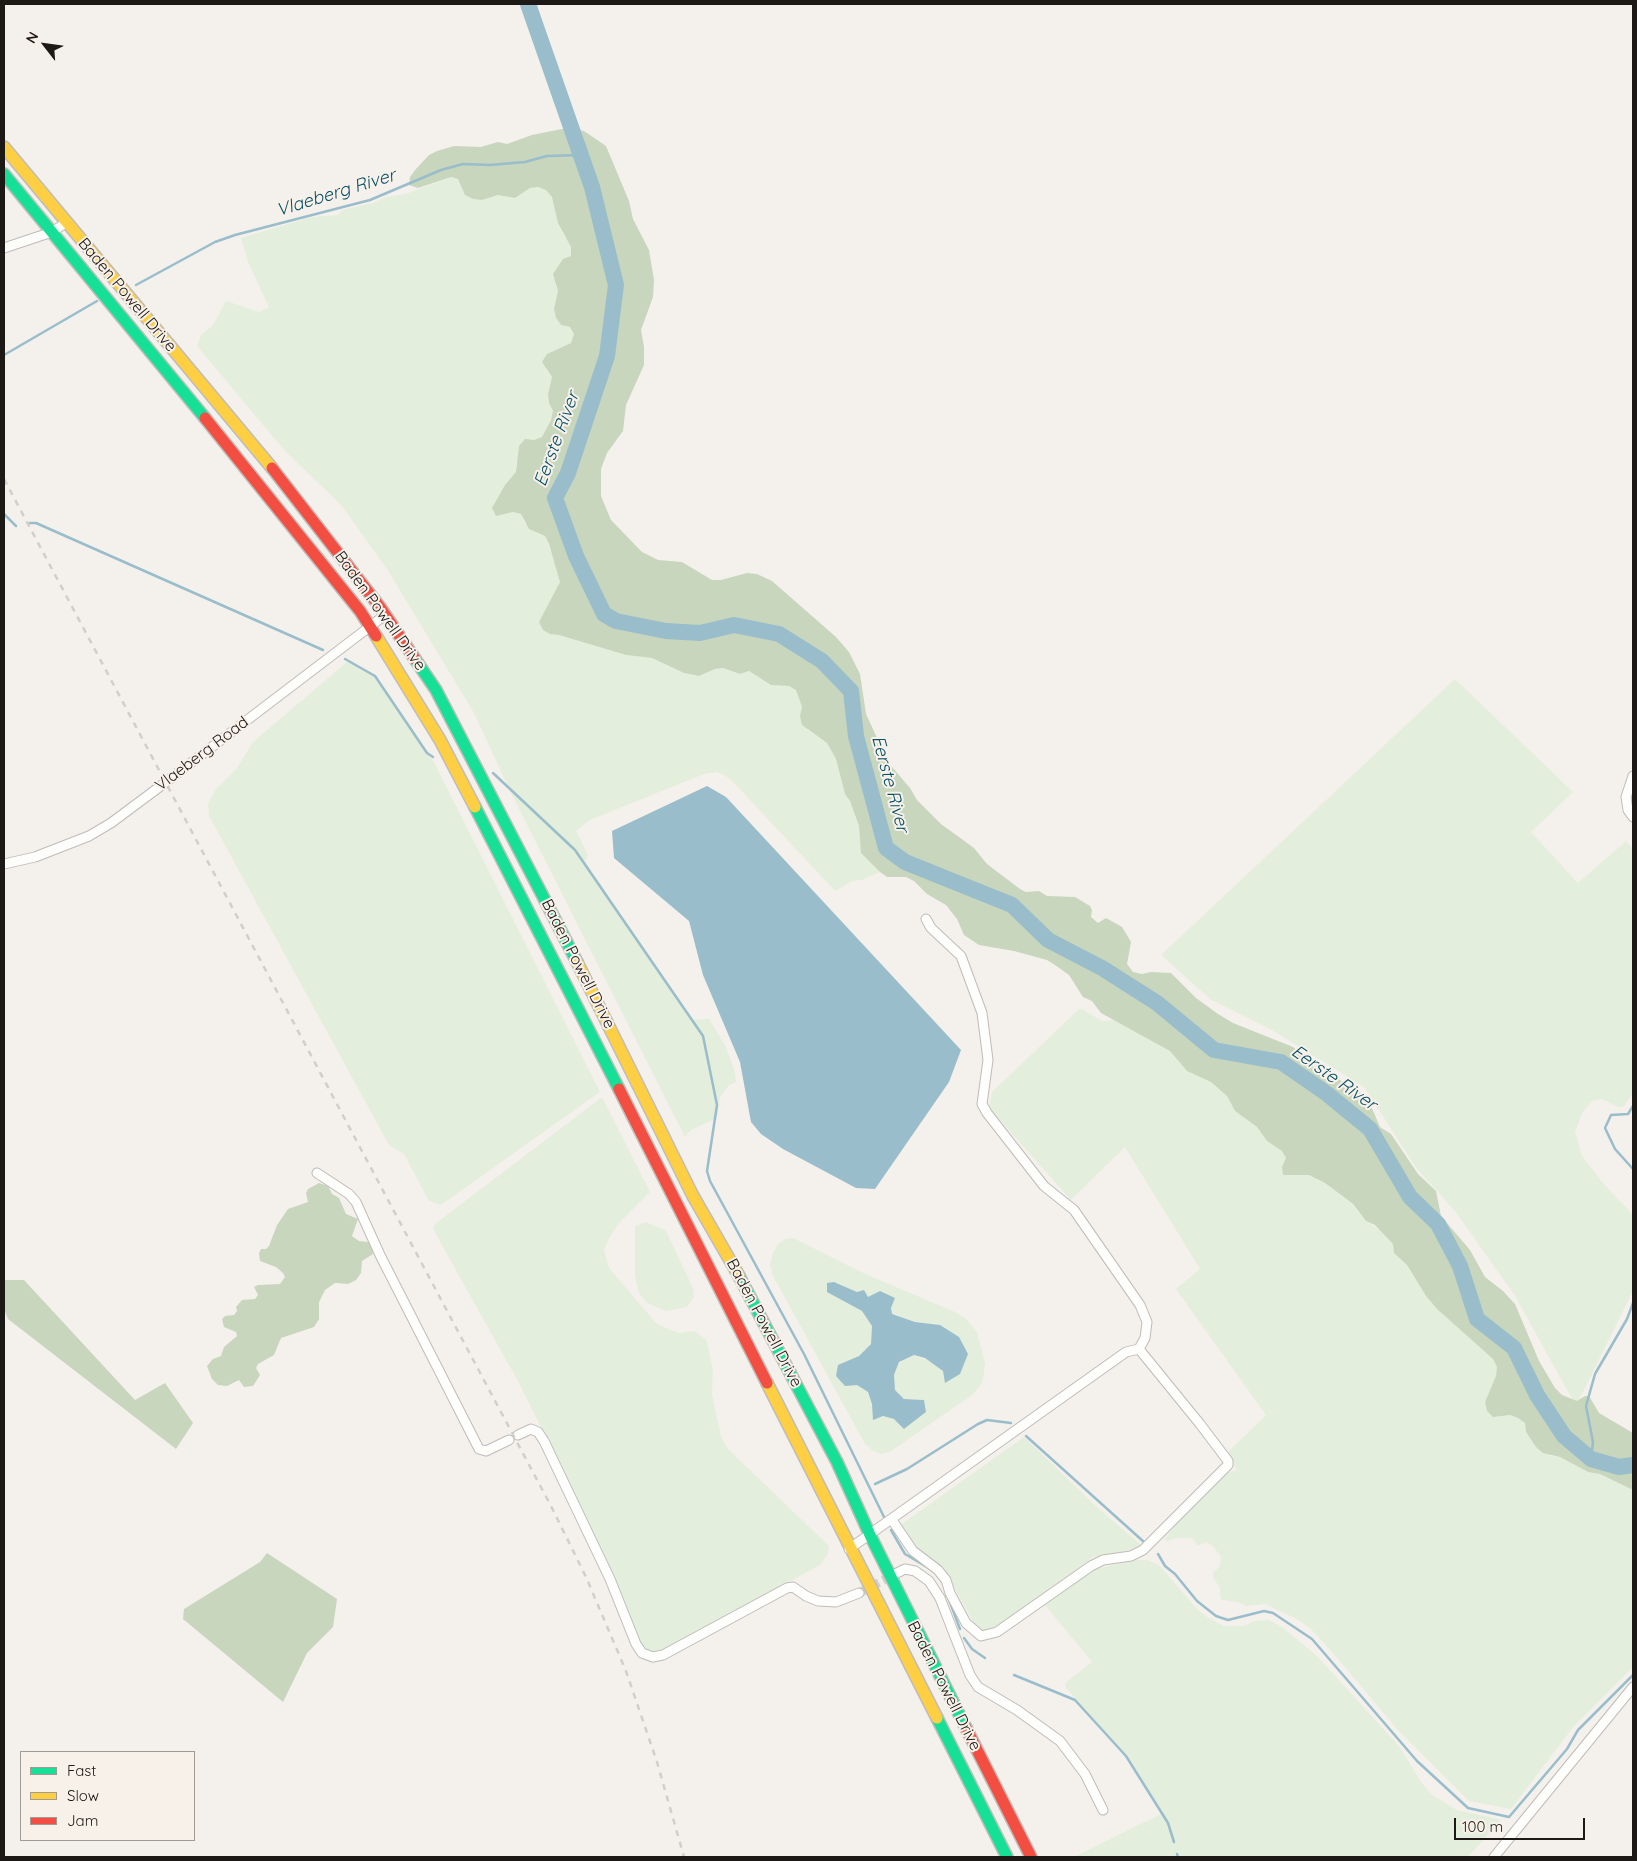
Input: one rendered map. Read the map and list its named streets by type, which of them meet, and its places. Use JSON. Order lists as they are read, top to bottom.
{
  "streets": {
    "main road": ["Baden Powell Drive"],
    "street": ["Vlaeberg Road"]
  },
  "crossings": [
    ["Baden Powell Drive", "Vlaeberg Road"]
  ],
  "water": ["Vlaeberg River", "Eerste River"],
  "legend": ["Fast", "Slow", "Jam"],
  "scale_bar": "100 m",
  "north": "top left"
}
